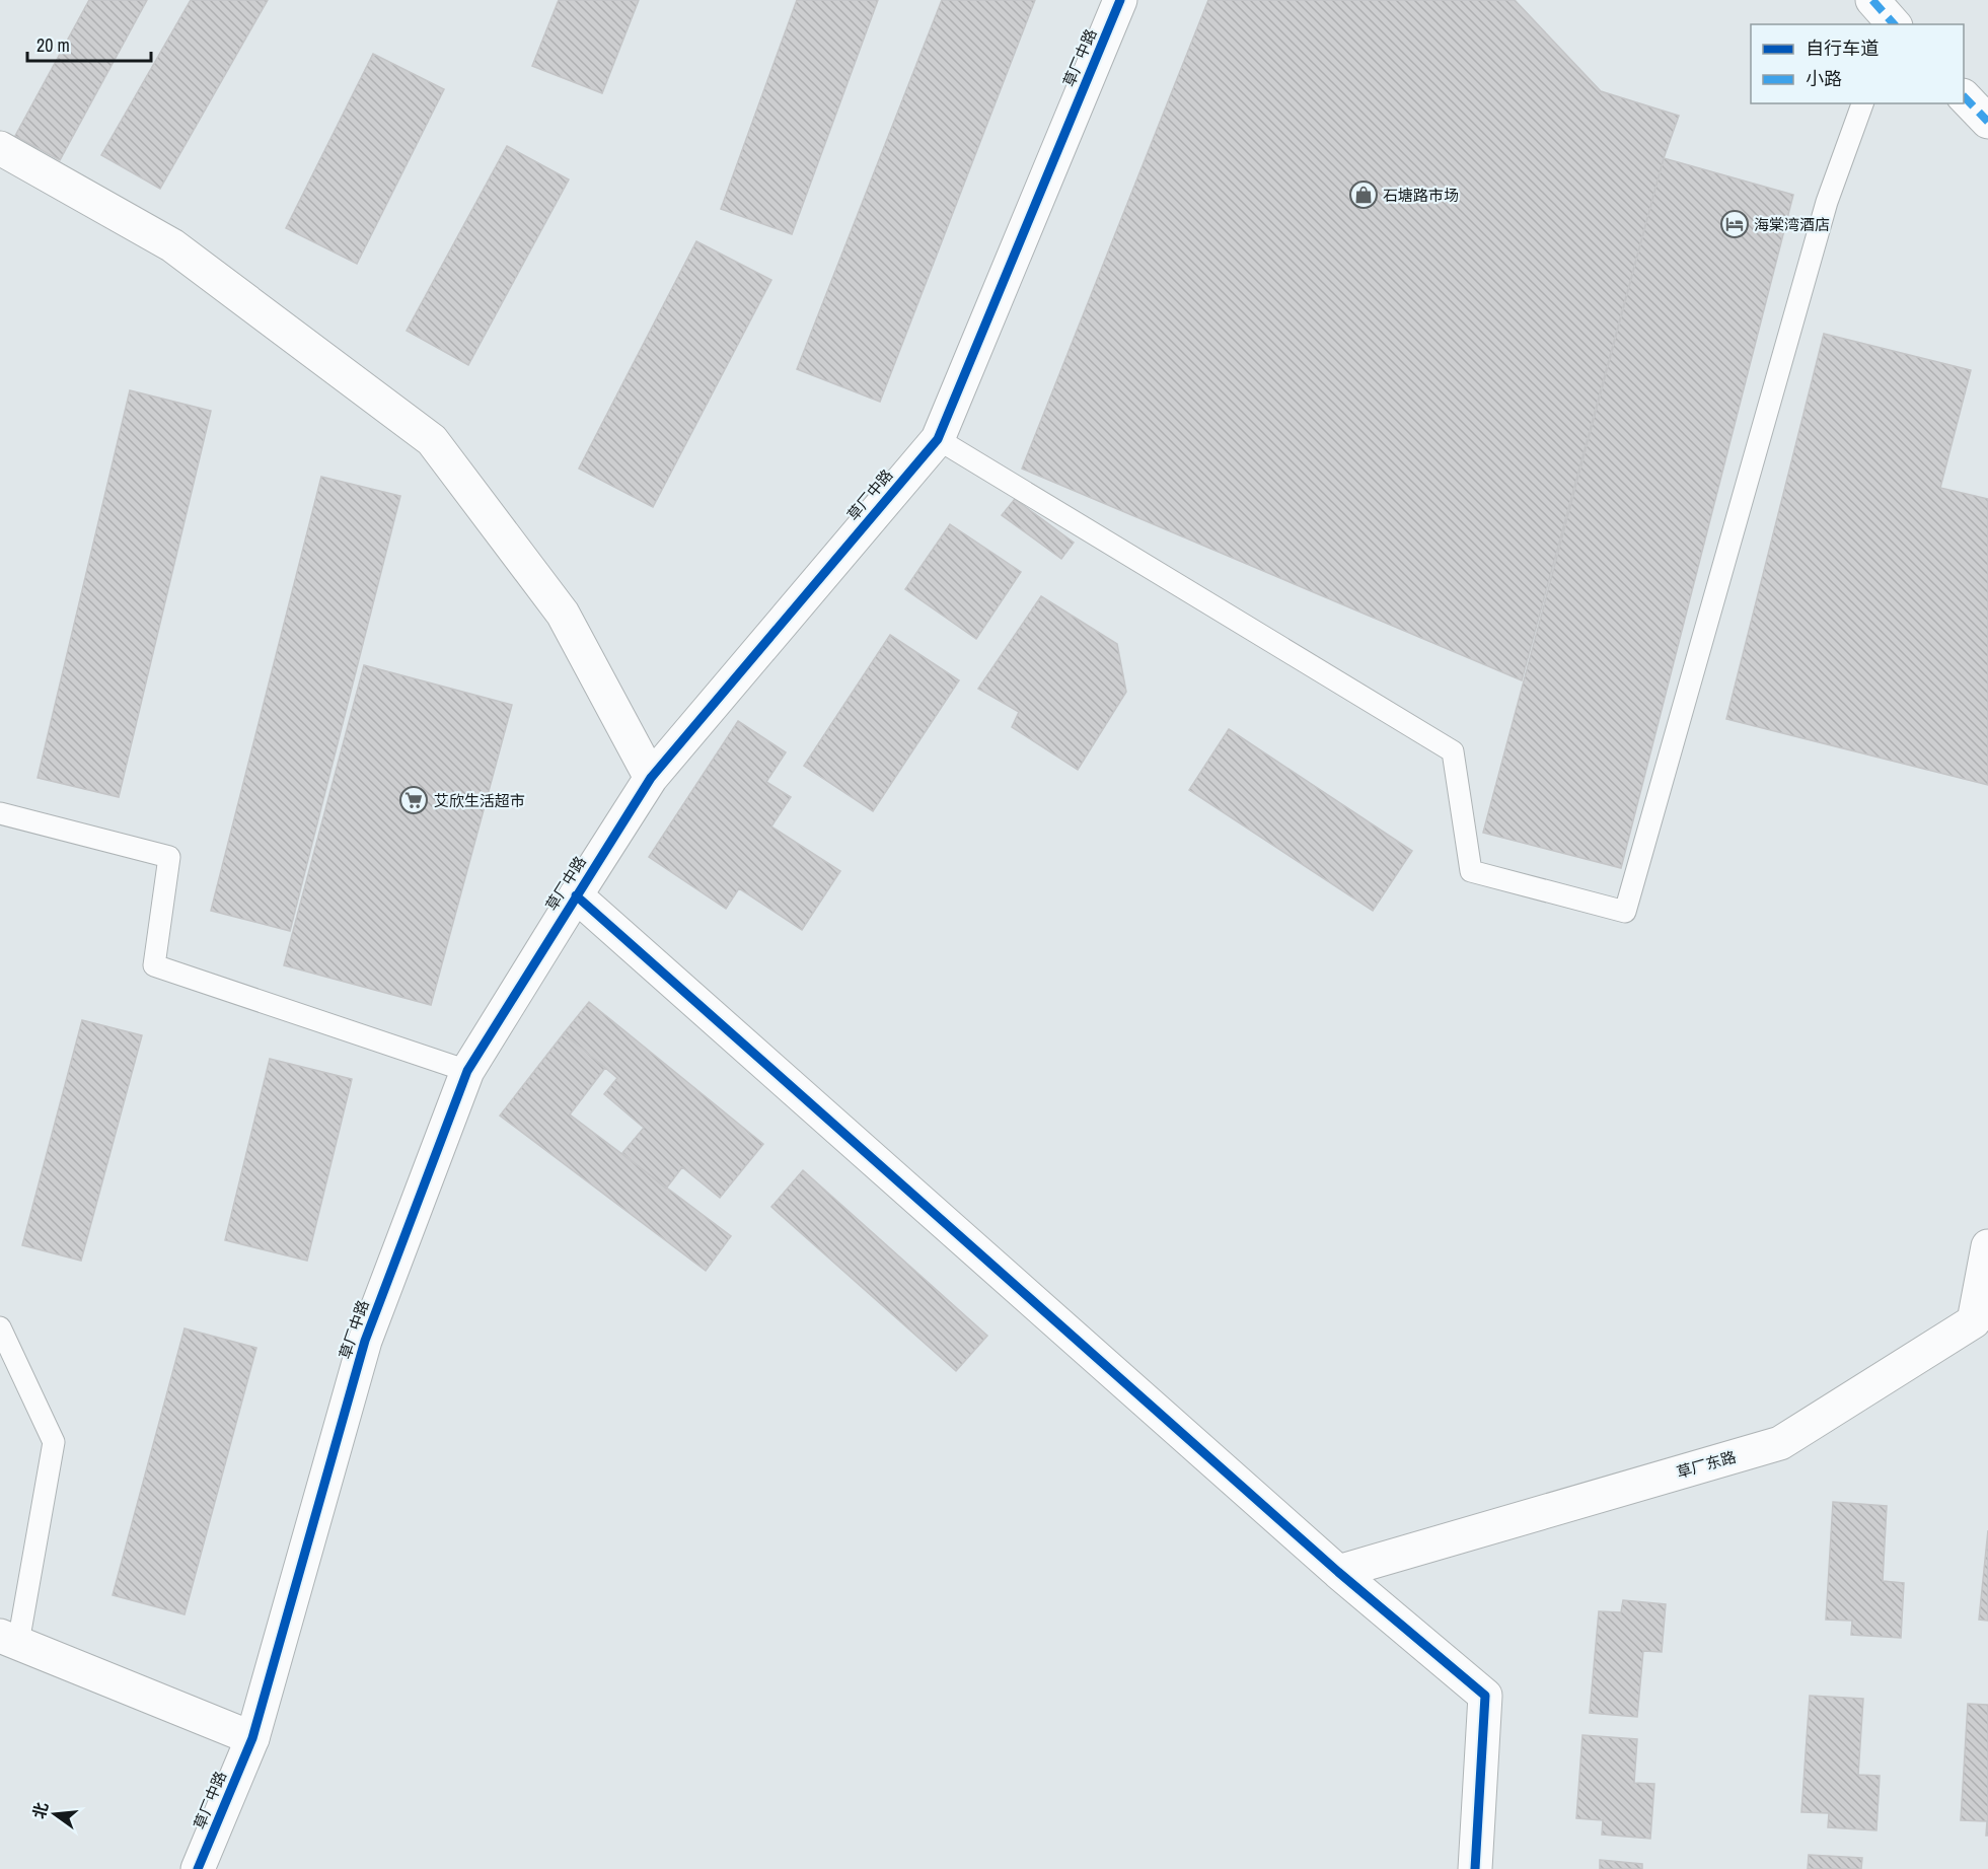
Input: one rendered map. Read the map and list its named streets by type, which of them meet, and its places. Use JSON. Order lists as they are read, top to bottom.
{
  "streets": {
    "street": ["草厂中路", "草厂东路"]
  },
  "places": {
    "shop": ["石塘路市场"],
    "hotel": ["海棠湾酒店"],
    "supermarket": ["艾欣生活超市"]
  },
  "legend": ["自行车道", "小路"],
  "scale_bar": "20 m",
  "north": "left"
}
